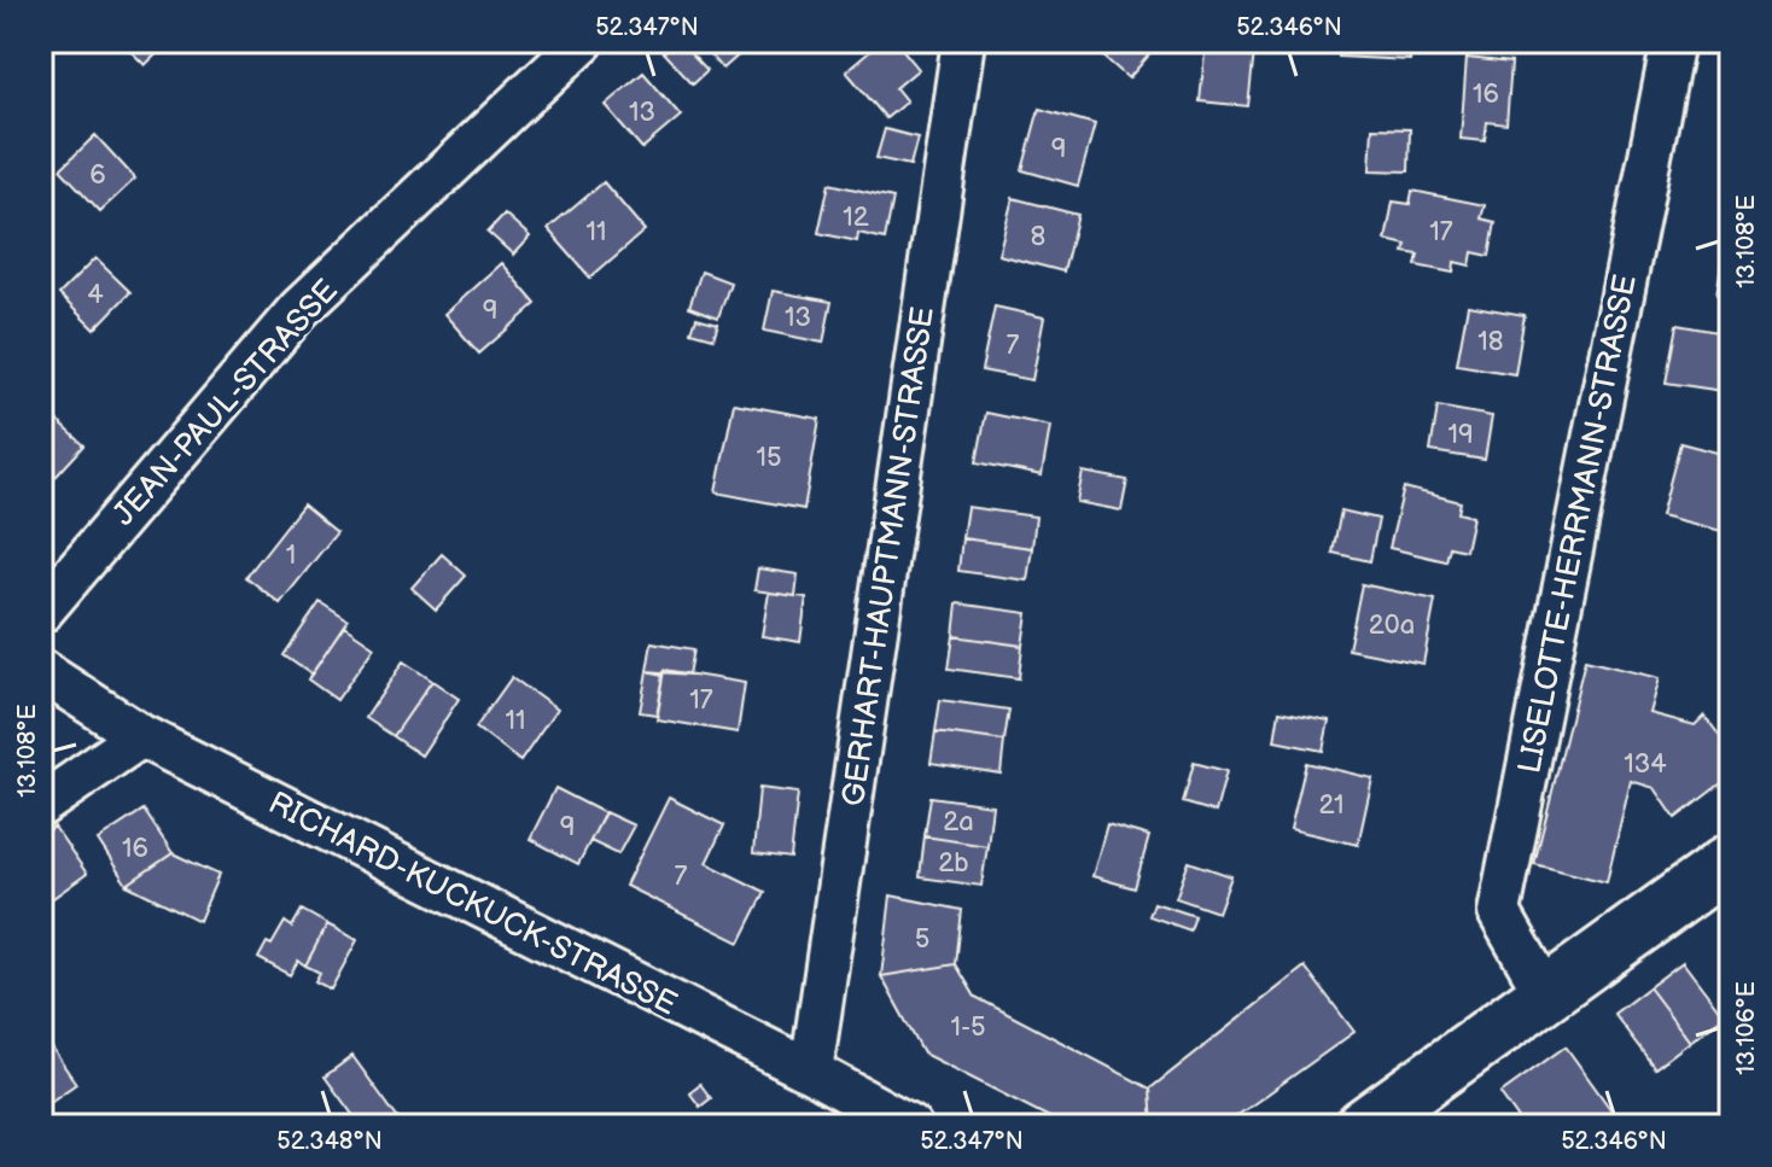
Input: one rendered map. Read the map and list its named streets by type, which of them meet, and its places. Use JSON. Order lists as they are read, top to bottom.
{
  "streets": {
    "street": [
      "JEAN-PAUL-STRASSE",
      "LISELOTTE-HERRMANN-STRASSE",
      "GERHART-HAUPTMANN-STRASSE",
      "RICHARD-KUCKUCK-STRASSE"
    ]
  },
  "crossings": [
    ["GERHART-HAUPTMANN-STRASSE", "RICHARD-KUCKUCK-STRASSE"]
  ],
  "house_numbers": [
    "16",
    "13",
    "9",
    "6",
    "12",
    "11",
    "17",
    "8",
    "4",
    "9",
    "13",
    "18",
    "7",
    "19",
    "15",
    "1",
    "20a",
    "17",
    "11",
    "134",
    "21",
    "2a",
    "9",
    "16",
    "2b",
    "7",
    "5",
    "1-5"
  ],
  "coordinates": [
    "52.347°N",
    "52.346°N",
    "13.108°E",
    "13.106°E",
    "52.348°N"
  ]
}
